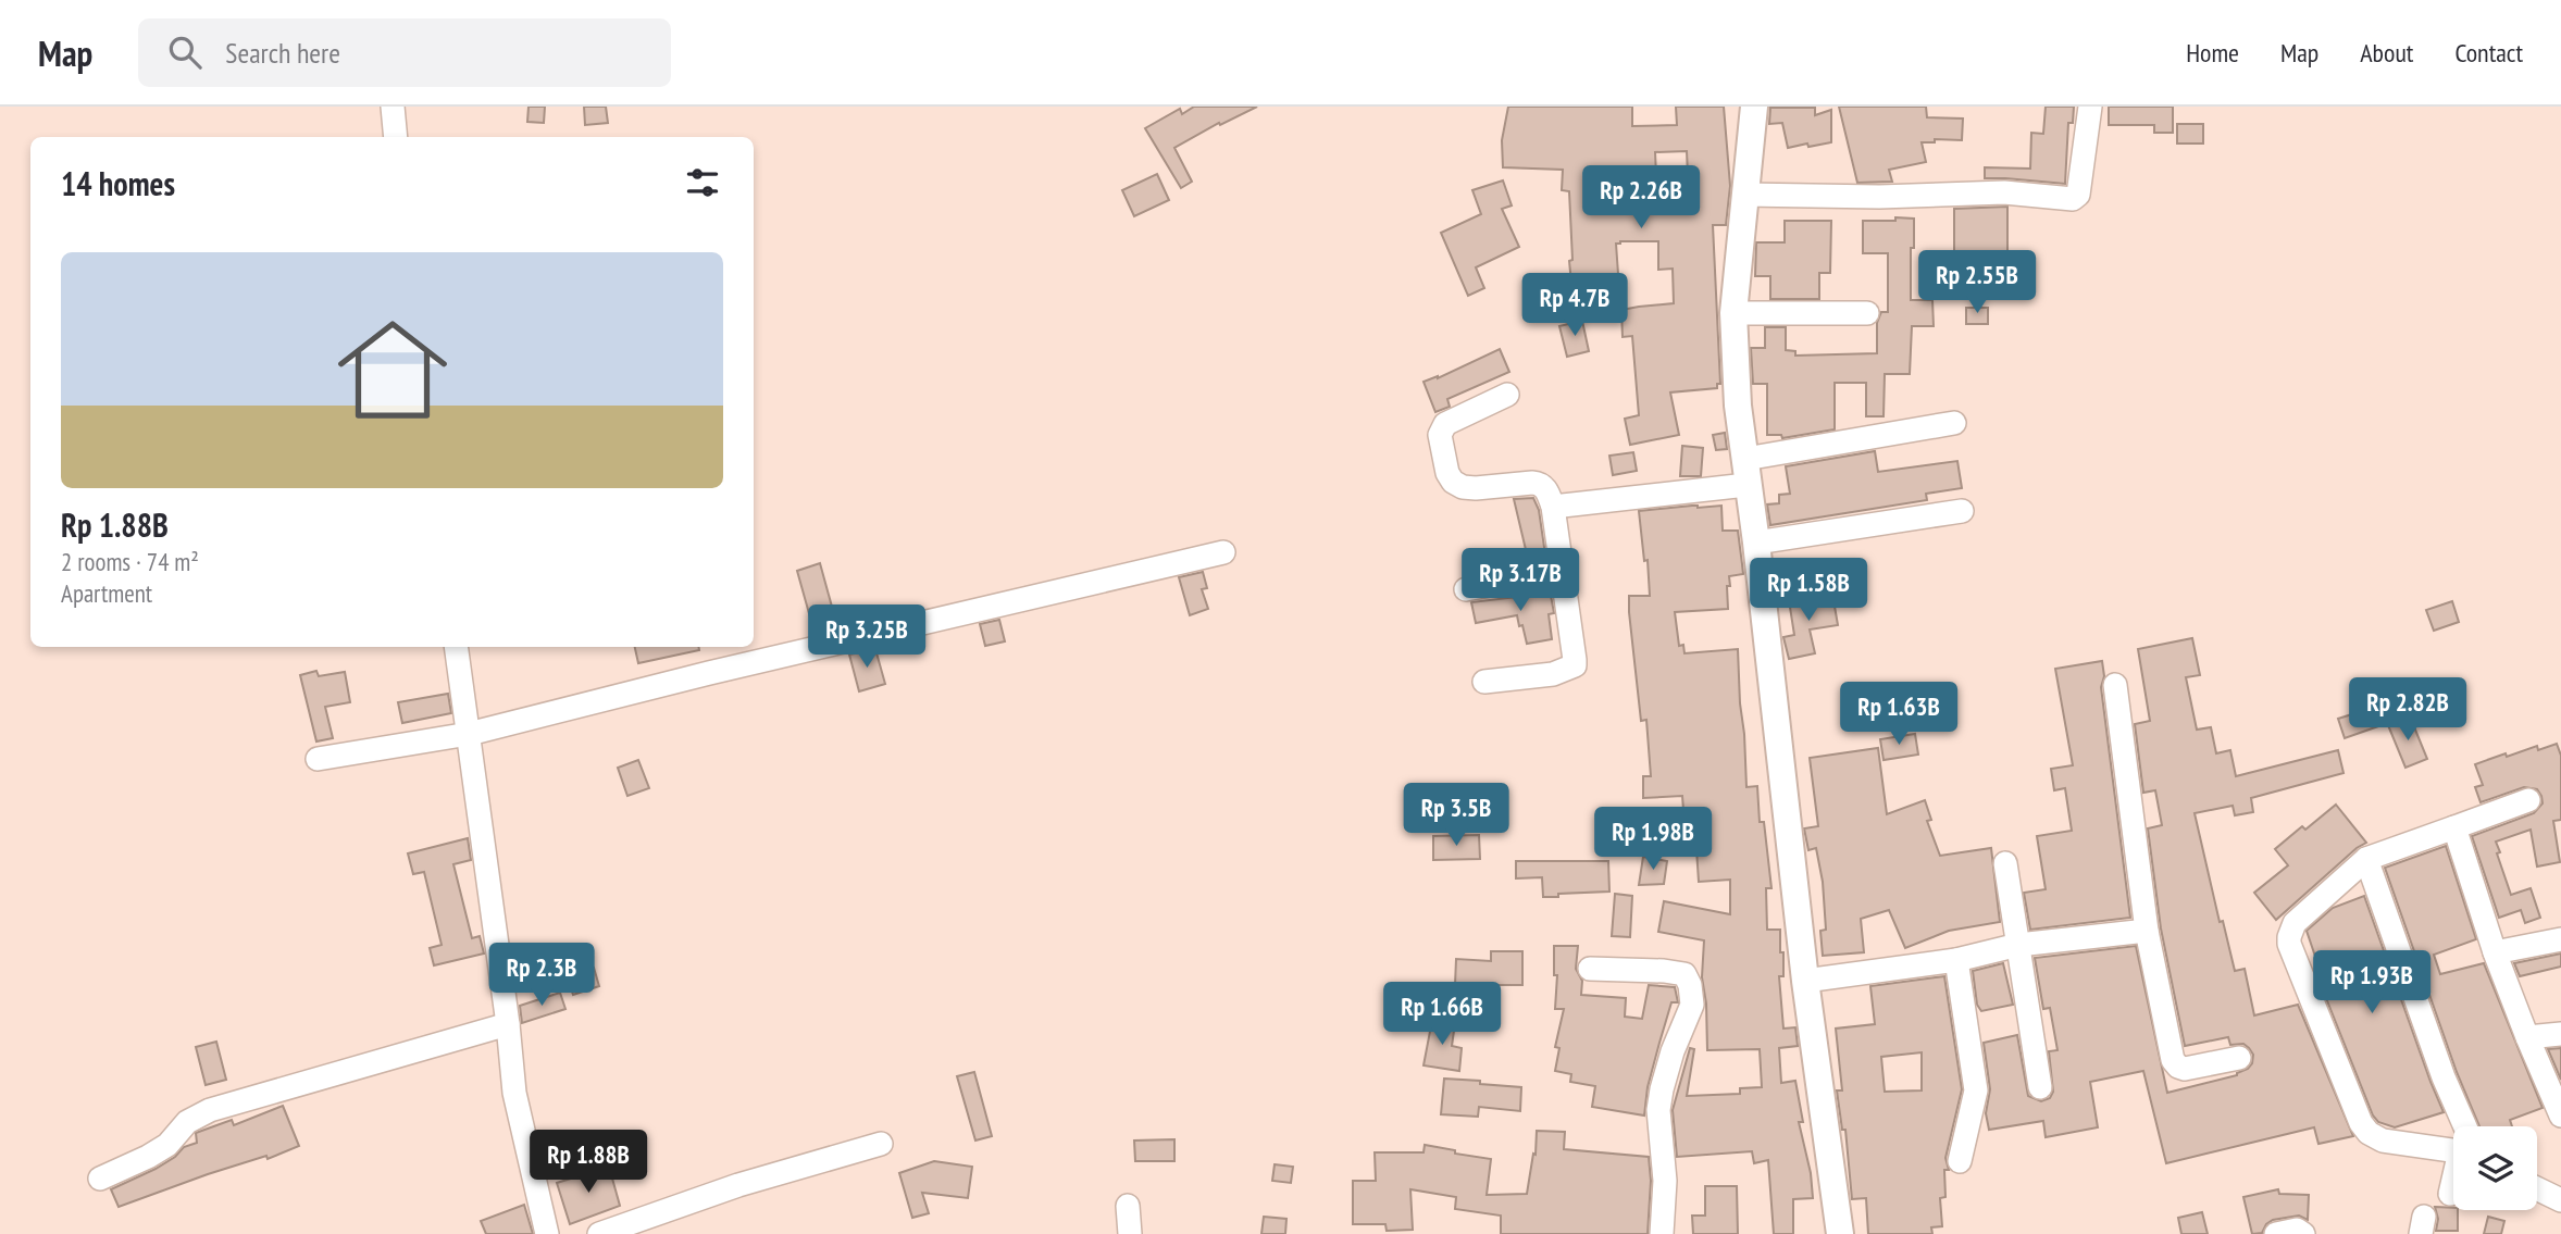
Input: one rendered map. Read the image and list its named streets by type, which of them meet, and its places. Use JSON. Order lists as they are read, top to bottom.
{
  "page": {
    "header": "Map",
    "search": "Search here",
    "nav": [
      "Home",
      "Map",
      "About",
      "Contact"
    ],
    "heading": "14 homes",
    "price": [
      "Rp 2.26B",
      "Rp 2.55B",
      "Rp 4.7B",
      "Rp 3.17B",
      "Rp 1.58B",
      "Rp 3.25B",
      "Rp 2.82B",
      "Rp 1.63B",
      "Rp 3.5B",
      "Rp 1.98B",
      "Rp 2.3B",
      "Rp 1.93B",
      "Rp 1.66B",
      "Rp 1.88B"
    ],
    "list": [
      {
        "name": "Rp 1.88B",
        "note": "2 rooms · 74 m² · Apartment"
      }
    ]
  }
}
